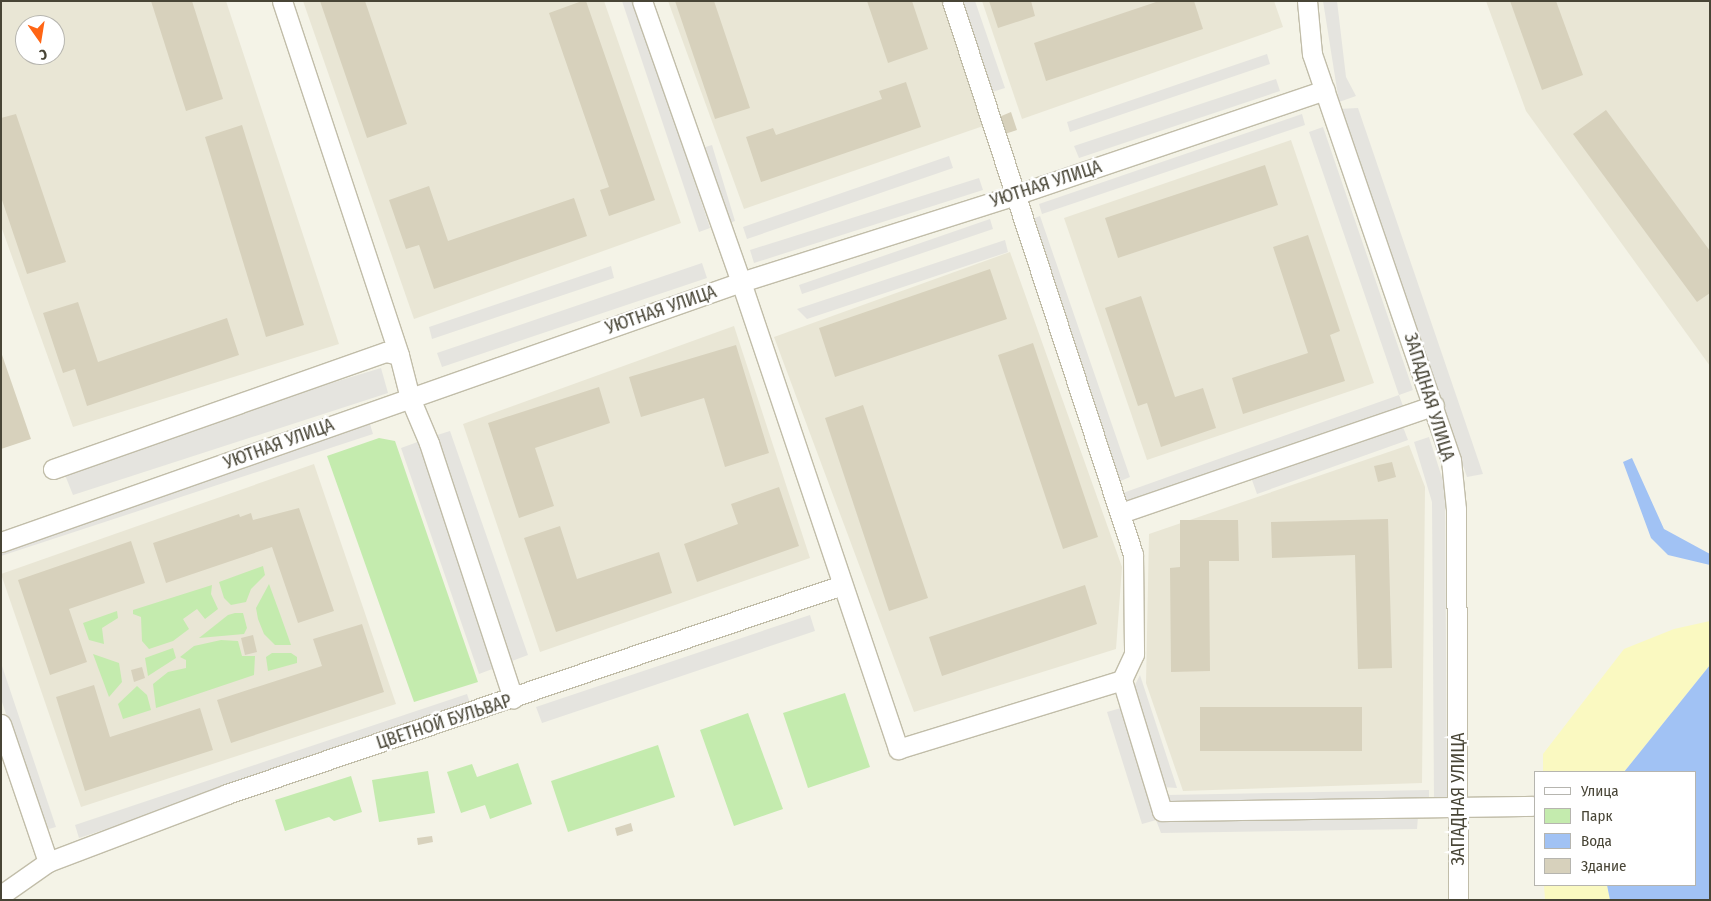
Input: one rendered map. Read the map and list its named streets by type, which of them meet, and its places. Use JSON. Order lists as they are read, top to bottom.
{
  "streets": {
    "street": ["УЮТНАЯ УЛИЦА", "ЗАПАДНАЯ УЛИЦА", "ЦВЕТНОЙ БУЛЬВАР"]
  },
  "crossings": [
    ["УЮТНАЯ УЛИЦА", "ЗАПАДНАЯ УЛИЦА"]
  ],
  "legend": [
    "Улица",
    "Парк",
    "Вода",
    "Здание"
  ],
  "north": "bottom"
}
